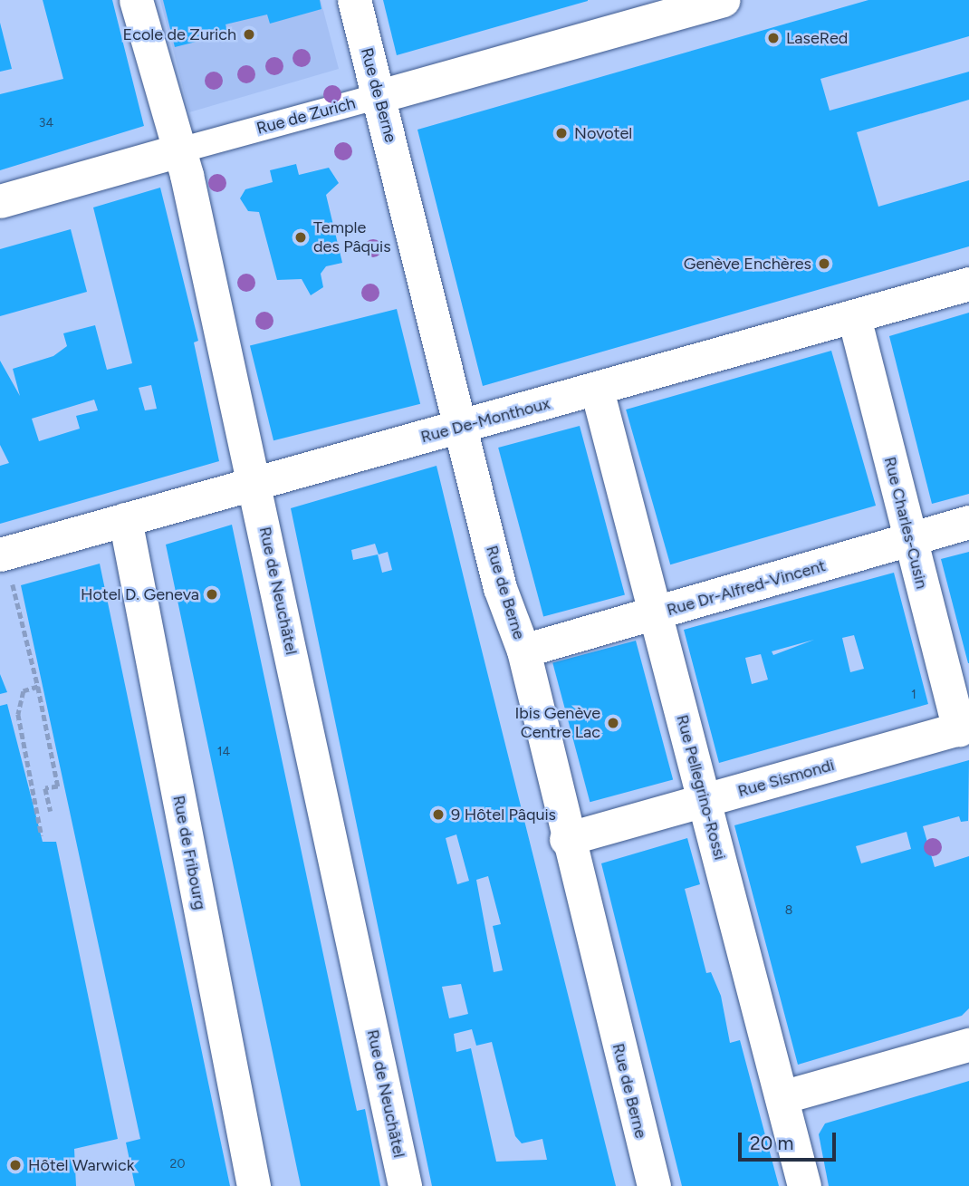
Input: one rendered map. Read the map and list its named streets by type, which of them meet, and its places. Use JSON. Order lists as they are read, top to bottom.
{
  "streets": {
    "street": [
      "Rue de Berne",
      "Rue de Zurich",
      "Rue De-Monthoux",
      "Rue Charles-Cusin",
      "Rue Dr-Alfred-Vincent",
      "Rue de Neuchâtel",
      "Rue Sismondi",
      "Rue Pellegrino-Rossi",
      "Rue de Fribourg"
    ]
  },
  "crossings": [
    ["Rue de Berne", "Rue de Zurich"],
    ["Rue de Berne", "Rue De-Monthoux"],
    ["Rue de Berne", "Rue Dr-Alfred-Vincent"],
    ["Rue de Berne", "Rue Sismondi"],
    ["Rue de Zurich", "Rue de Neuchâtel"],
    ["Rue De-Monthoux", "Rue Charles-Cusin"],
    ["Rue De-Monthoux", "Rue de Neuchâtel"],
    ["Rue De-Monthoux", "Rue Pellegrino-Rossi"],
    ["Rue De-Monthoux", "Rue de Fribourg"],
    ["Rue Charles-Cusin", "Rue Dr-Alfred-Vincent"],
    ["Rue Charles-Cusin", "Rue Sismondi"],
    ["Rue Dr-Alfred-Vincent", "Rue Pellegrino-Rossi"],
    ["Rue Sismondi", "Rue Pellegrino-Rossi"]
  ],
  "places": [
    "Ecole de Zurich",
    "LaseRed",
    "Novotel",
    "Temple des Pâquis",
    "Genève Enchères",
    "Hotel D. Geneva",
    "Ibis Genève Centre Lac",
    "9 Hôtel Pâquis",
    "Hôtel Warwick"
  ],
  "house_numbers": [
    "34",
    "1",
    "14",
    "8",
    "20"
  ],
  "scale_bar": "20 m"
}
